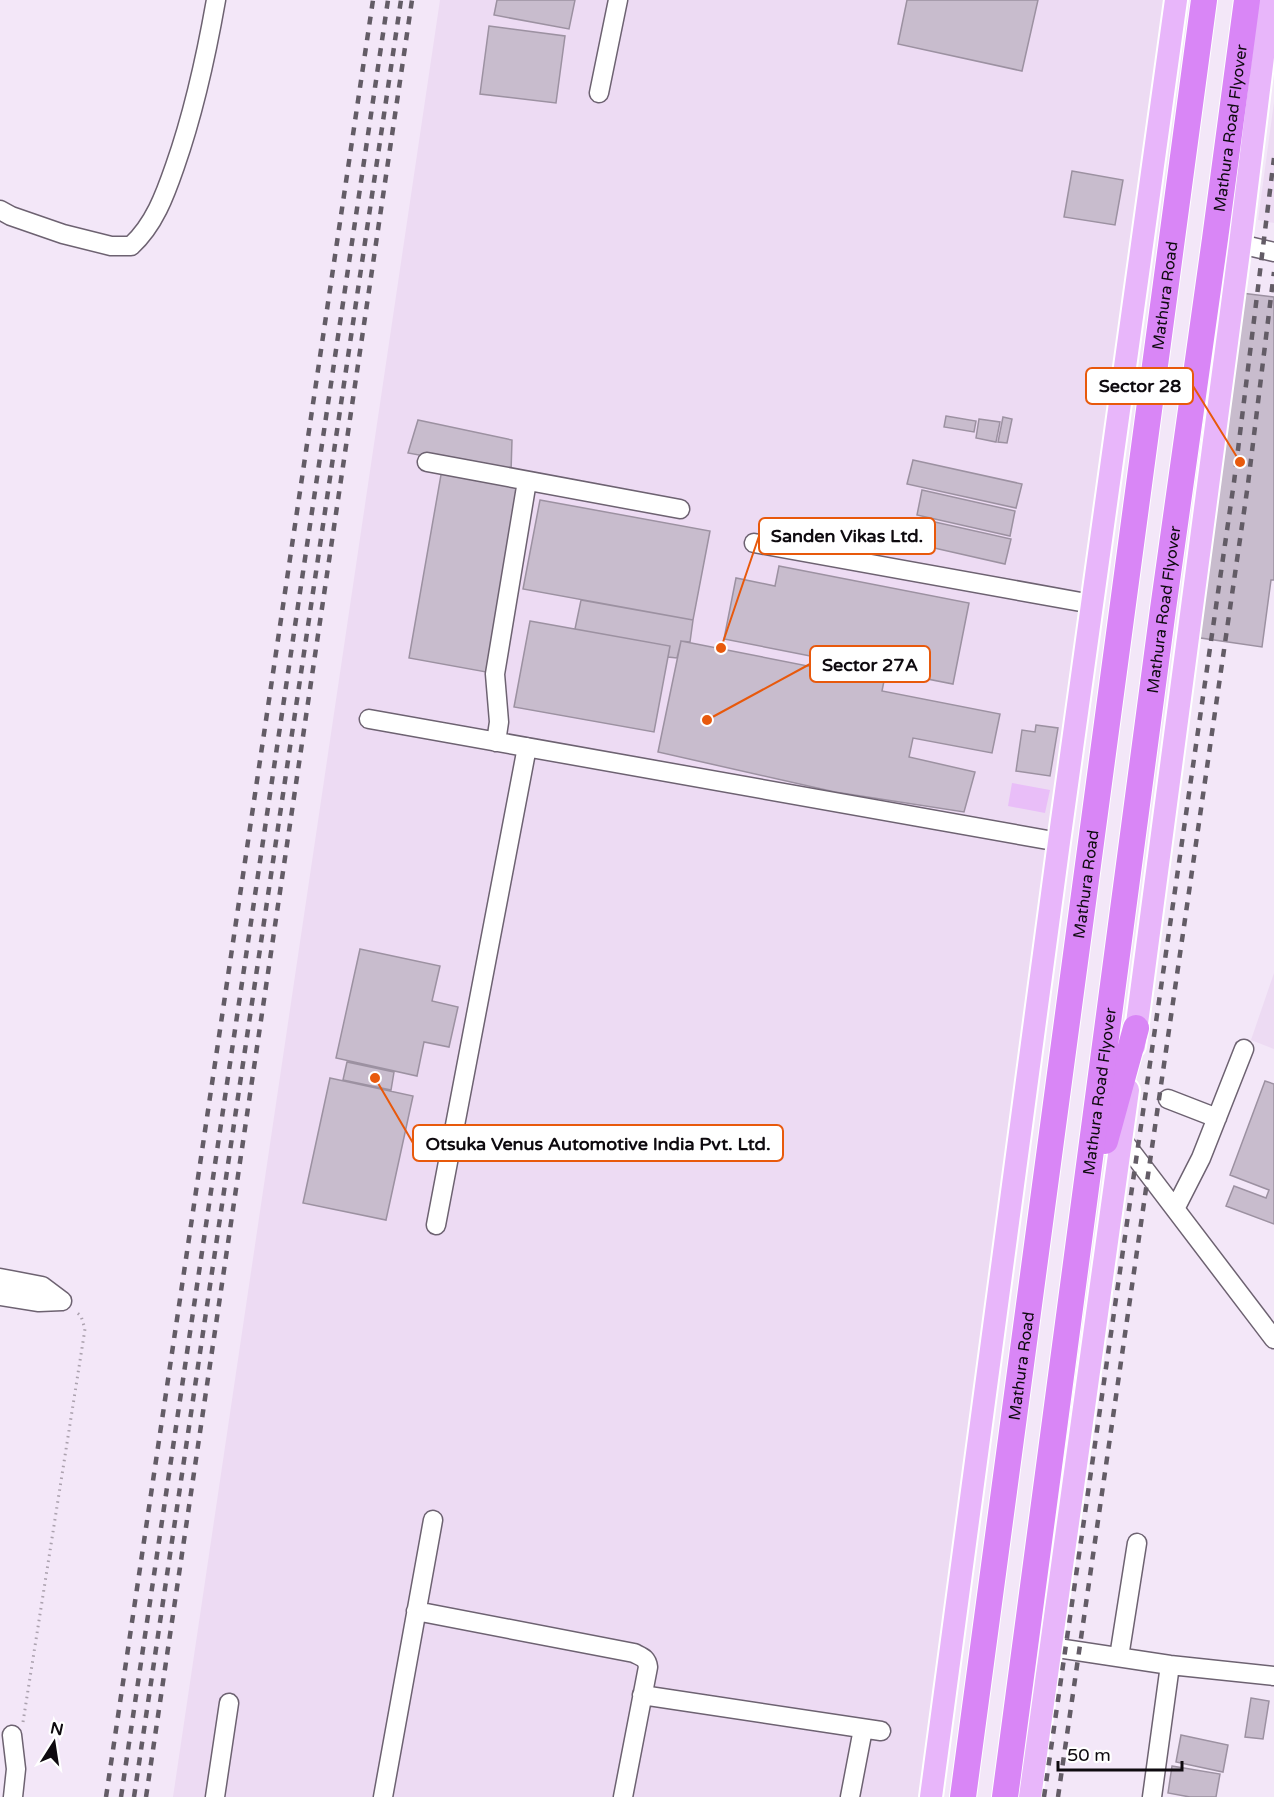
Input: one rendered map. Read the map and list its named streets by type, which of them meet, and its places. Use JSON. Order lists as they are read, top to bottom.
{
  "streets": {
    "highway": ["Mathura Road Flyover", "Mathura Road"]
  },
  "places": [
    "Sector 28",
    "Sanden Vikas Ltd.",
    "Sector 27A",
    "Otsuka Venus Automotive India Pvt. Ltd."
  ],
  "scale_bar": "50 m",
  "north": "top"
}
